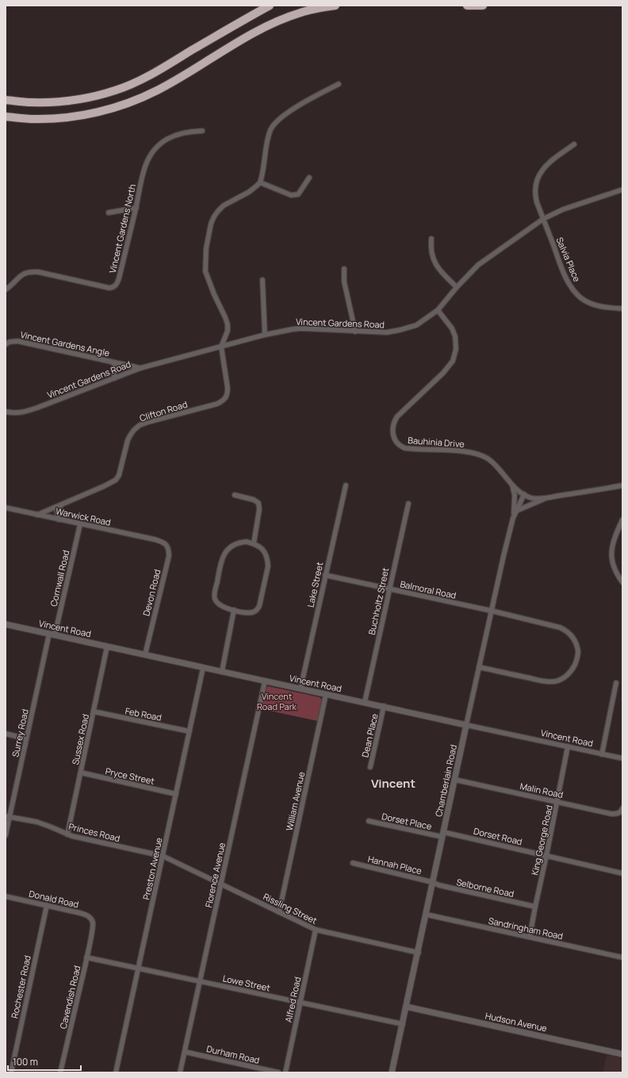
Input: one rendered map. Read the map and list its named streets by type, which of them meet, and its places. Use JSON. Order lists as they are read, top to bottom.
{
  "streets": {
    "street": [
      "Vincent Gardens North",
      "Salvia Place",
      "Vincent Gardens Road",
      "Vincent Gardens Angle",
      "Clifton Road",
      "Bauhinia Drive",
      "Warwick Road",
      "Cornwall Road",
      "Lake Street",
      "Balmoral Road",
      "Devon Road",
      "Buchholtz Street",
      "Vincent Road",
      "Feb Road",
      "Surrey Road",
      "Dean Place",
      "Sussex Road",
      "Pryce Street",
      "Chamberlain Road",
      "Malin Road",
      "William Avenue",
      "Dorset Place",
      "Princes Road",
      "Dorset Road",
      "King George Road",
      "Hannah Place",
      "Preston Avenue",
      "Florence Avenue",
      "Selborne Road",
      "Donald Road",
      "Rissling Street",
      "Sandringham Road",
      "Lowe Street",
      "Rochester Road",
      "Cavendish Road",
      "Alfred Road",
      "Hudson Avenue",
      "Durham Road"
    ]
  },
  "crossings": [
    ["Salvia Place", "Vincent Gardens Road"],
    ["Vincent Gardens Road", "Vincent Gardens Angle"],
    ["Vincent Gardens Road", "Clifton Road"],
    ["Vincent Gardens Road", "Bauhinia Drive"],
    ["Clifton Road", "Warwick Road"],
    ["Bauhinia Drive", "Chamberlain Road"],
    ["Warwick Road", "Cornwall Road"],
    ["Warwick Road", "Devon Road"],
    ["Cornwall Road", "Vincent Road"],
    ["Cornwall Road", "Surrey Road"],
    ["Lake Street", "Balmoral Road"],
    ["Lake Street", "Vincent Road"],
    ["Balmoral Road", "Buchholtz Street"],
    ["Balmoral Road", "Chamberlain Road"],
    ["Devon Road", "Vincent Road"],
    ["Buchholtz Street", "Vincent Road"],
    ["Vincent Road", "Surrey Road"],
    ["Vincent Road", "Dean Place"],
    ["Vincent Road", "Sussex Road"],
    ["Vincent Road", "Chamberlain Road"],
    ["Vincent Road", "William Avenue"],
    ["Vincent Road", "King George Road"],
    ["Vincent Road", "Preston Avenue"],
    ["Vincent Road", "Florence Avenue"],
    ["Feb Road", "Sussex Road"],
    ["Feb Road", "Preston Avenue"],
    ["Surrey Road", "Princes Road"],
    ["Sussex Road", "Pryce Street"],
    ["Sussex Road", "Princes Road"],
    ["Pryce Street", "Preston Avenue"],
    ["Chamberlain Road", "Malin Road"],
    ["Chamberlain Road", "Dorset Place"],
    ["Chamberlain Road", "Dorset Road"],
    ["Chamberlain Road", "Hannah Place"],
    ["Chamberlain Road", "Selborne Road"],
    ["Chamberlain Road", "Rissling Street"],
    ["Chamberlain Road", "Sandringham Road"],
    ["Chamberlain Road", "Lowe Street"],
    ["Chamberlain Road", "Hudson Avenue"],
    ["Malin Road", "King George Road"],
    ["William Avenue", "Rissling Street"],
    ["Dorset Place", "Dorset Road"],
    ["Princes Road", "Preston Avenue"],
    ["Princes Road", "Rissling Street"],
    ["Dorset Road", "King George Road"],
    ["King George Road", "Selborne Road"],
    ["King George Road", "Sandringham Road"],
    ["Hannah Place", "Selborne Road"],
    ["Preston Avenue", "Rissling Street"],
    ["Preston Avenue", "Lowe Street"],
    ["Florence Avenue", "Rissling Street"],
    ["Florence Avenue", "Lowe Street"],
    ["Florence Avenue", "Durham Road"],
    ["Donald Road", "Rochester Road"],
    ["Donald Road", "Cavendish Road"],
    ["Rissling Street", "Alfred Road"],
    ["Lowe Street", "Cavendish Road"],
    ["Lowe Street", "Alfred Road"]
  ],
  "districts": ["Vincent"],
  "parks": ["Vincent Road Park"],
  "scale_bar": "100 m"
}
